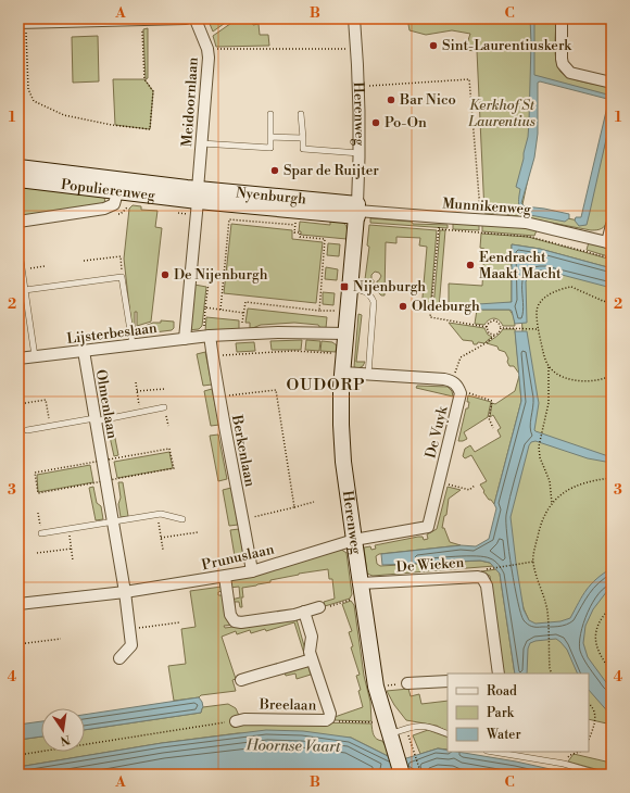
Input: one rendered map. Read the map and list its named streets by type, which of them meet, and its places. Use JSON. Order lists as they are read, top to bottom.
{
  "streets": {
    "street": [
      "Meidoornlaan",
      "Herenweg",
      "Populierenweg",
      "Nyenburgh",
      "Munnikenweg",
      "Lijsterbeslaan",
      "Olmenlaan",
      "De Vuyk",
      "Berkenlaan",
      "Prunuslaan",
      "De Wieken",
      "Breelaan"
    ]
  },
  "crossings": [
    ["Meidoornlaan", "Populierenweg"],
    ["Meidoornlaan", "Nyenburgh"],
    ["Herenweg", "Nyenburgh"],
    ["Herenweg", "Munnikenweg"],
    ["Herenweg", "De Vuyk"],
    ["Herenweg", "Prunuslaan"],
    ["Herenweg", "De Wieken"],
    ["Populierenweg", "Nyenburgh"],
    ["Nyenburgh", "Munnikenweg"],
    ["Lijsterbeslaan", "Olmenlaan"],
    ["Lijsterbeslaan", "Berkenlaan"],
    ["Olmenlaan", "Prunuslaan"],
    ["De Vuyk", "Prunuslaan"],
    ["Berkenlaan", "Prunuslaan"]
  ],
  "districts": ["OUDORP"],
  "water": ["Hoornse Vaart"],
  "parks": ["Kerkhof St Laurentius"],
  "places": {
    "other": [
      "Sint-Laurentiuskerk",
      "Bar Nico",
      "Po-On",
      "Spar de Ruijter",
      "Eendracht Maakt Macht",
      "De Nijenburgh",
      "Oldeburgh"
    ],
    "transit": ["Nijenburgh"]
  },
  "legend": ["Road", "Park", "Water"],
  "north": "bottom",
  "grid": {
    "columns": ["A", "B", "C"],
    "rows": [
      "1",
      "2",
      "3",
      "4"
    ]
  }
}
